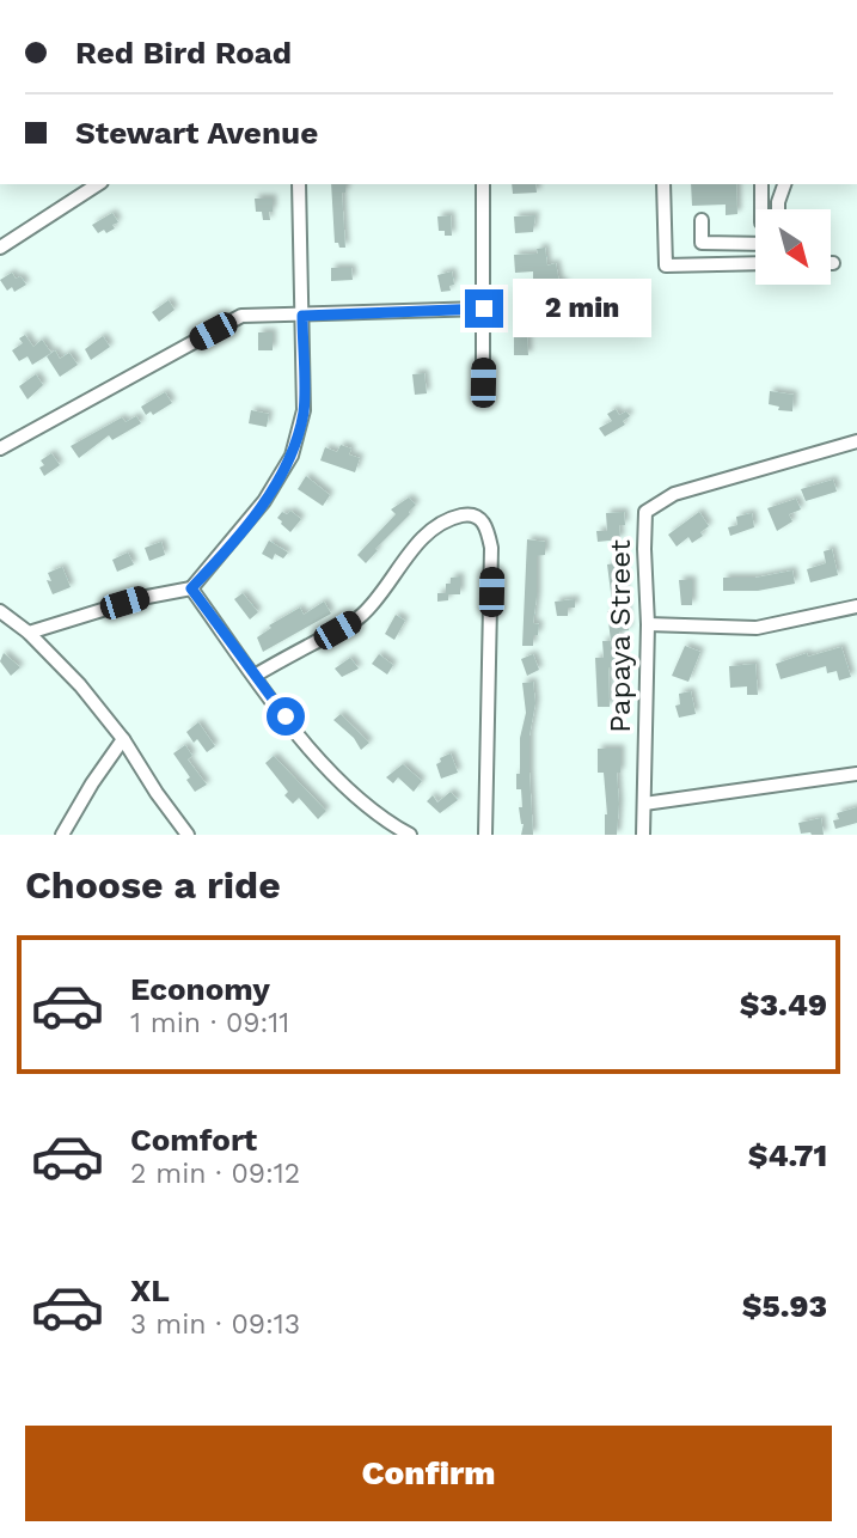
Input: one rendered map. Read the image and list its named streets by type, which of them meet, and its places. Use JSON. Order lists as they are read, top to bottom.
{
  "streets": {
    "street": ["Papaya Street"]
  },
  "north": "bottom right",
  "page": {
    "banner": ["Red Bird Road", "Stewart Avenue"],
    "bubble": "2 min",
    "heading": "Choose a ride",
    "list": [
      {
        "name": "Economy",
        "note": "1 min · 09:11",
        "value": "$3.49"
      },
      {
        "name": "Comfort",
        "note": "2 min · 09:12",
        "value": "$4.71"
      },
      {
        "name": "XL",
        "note": "3 min · 09:13",
        "value": "$5.93"
      }
    ],
    "buttons": "Confirm"
  }
}
